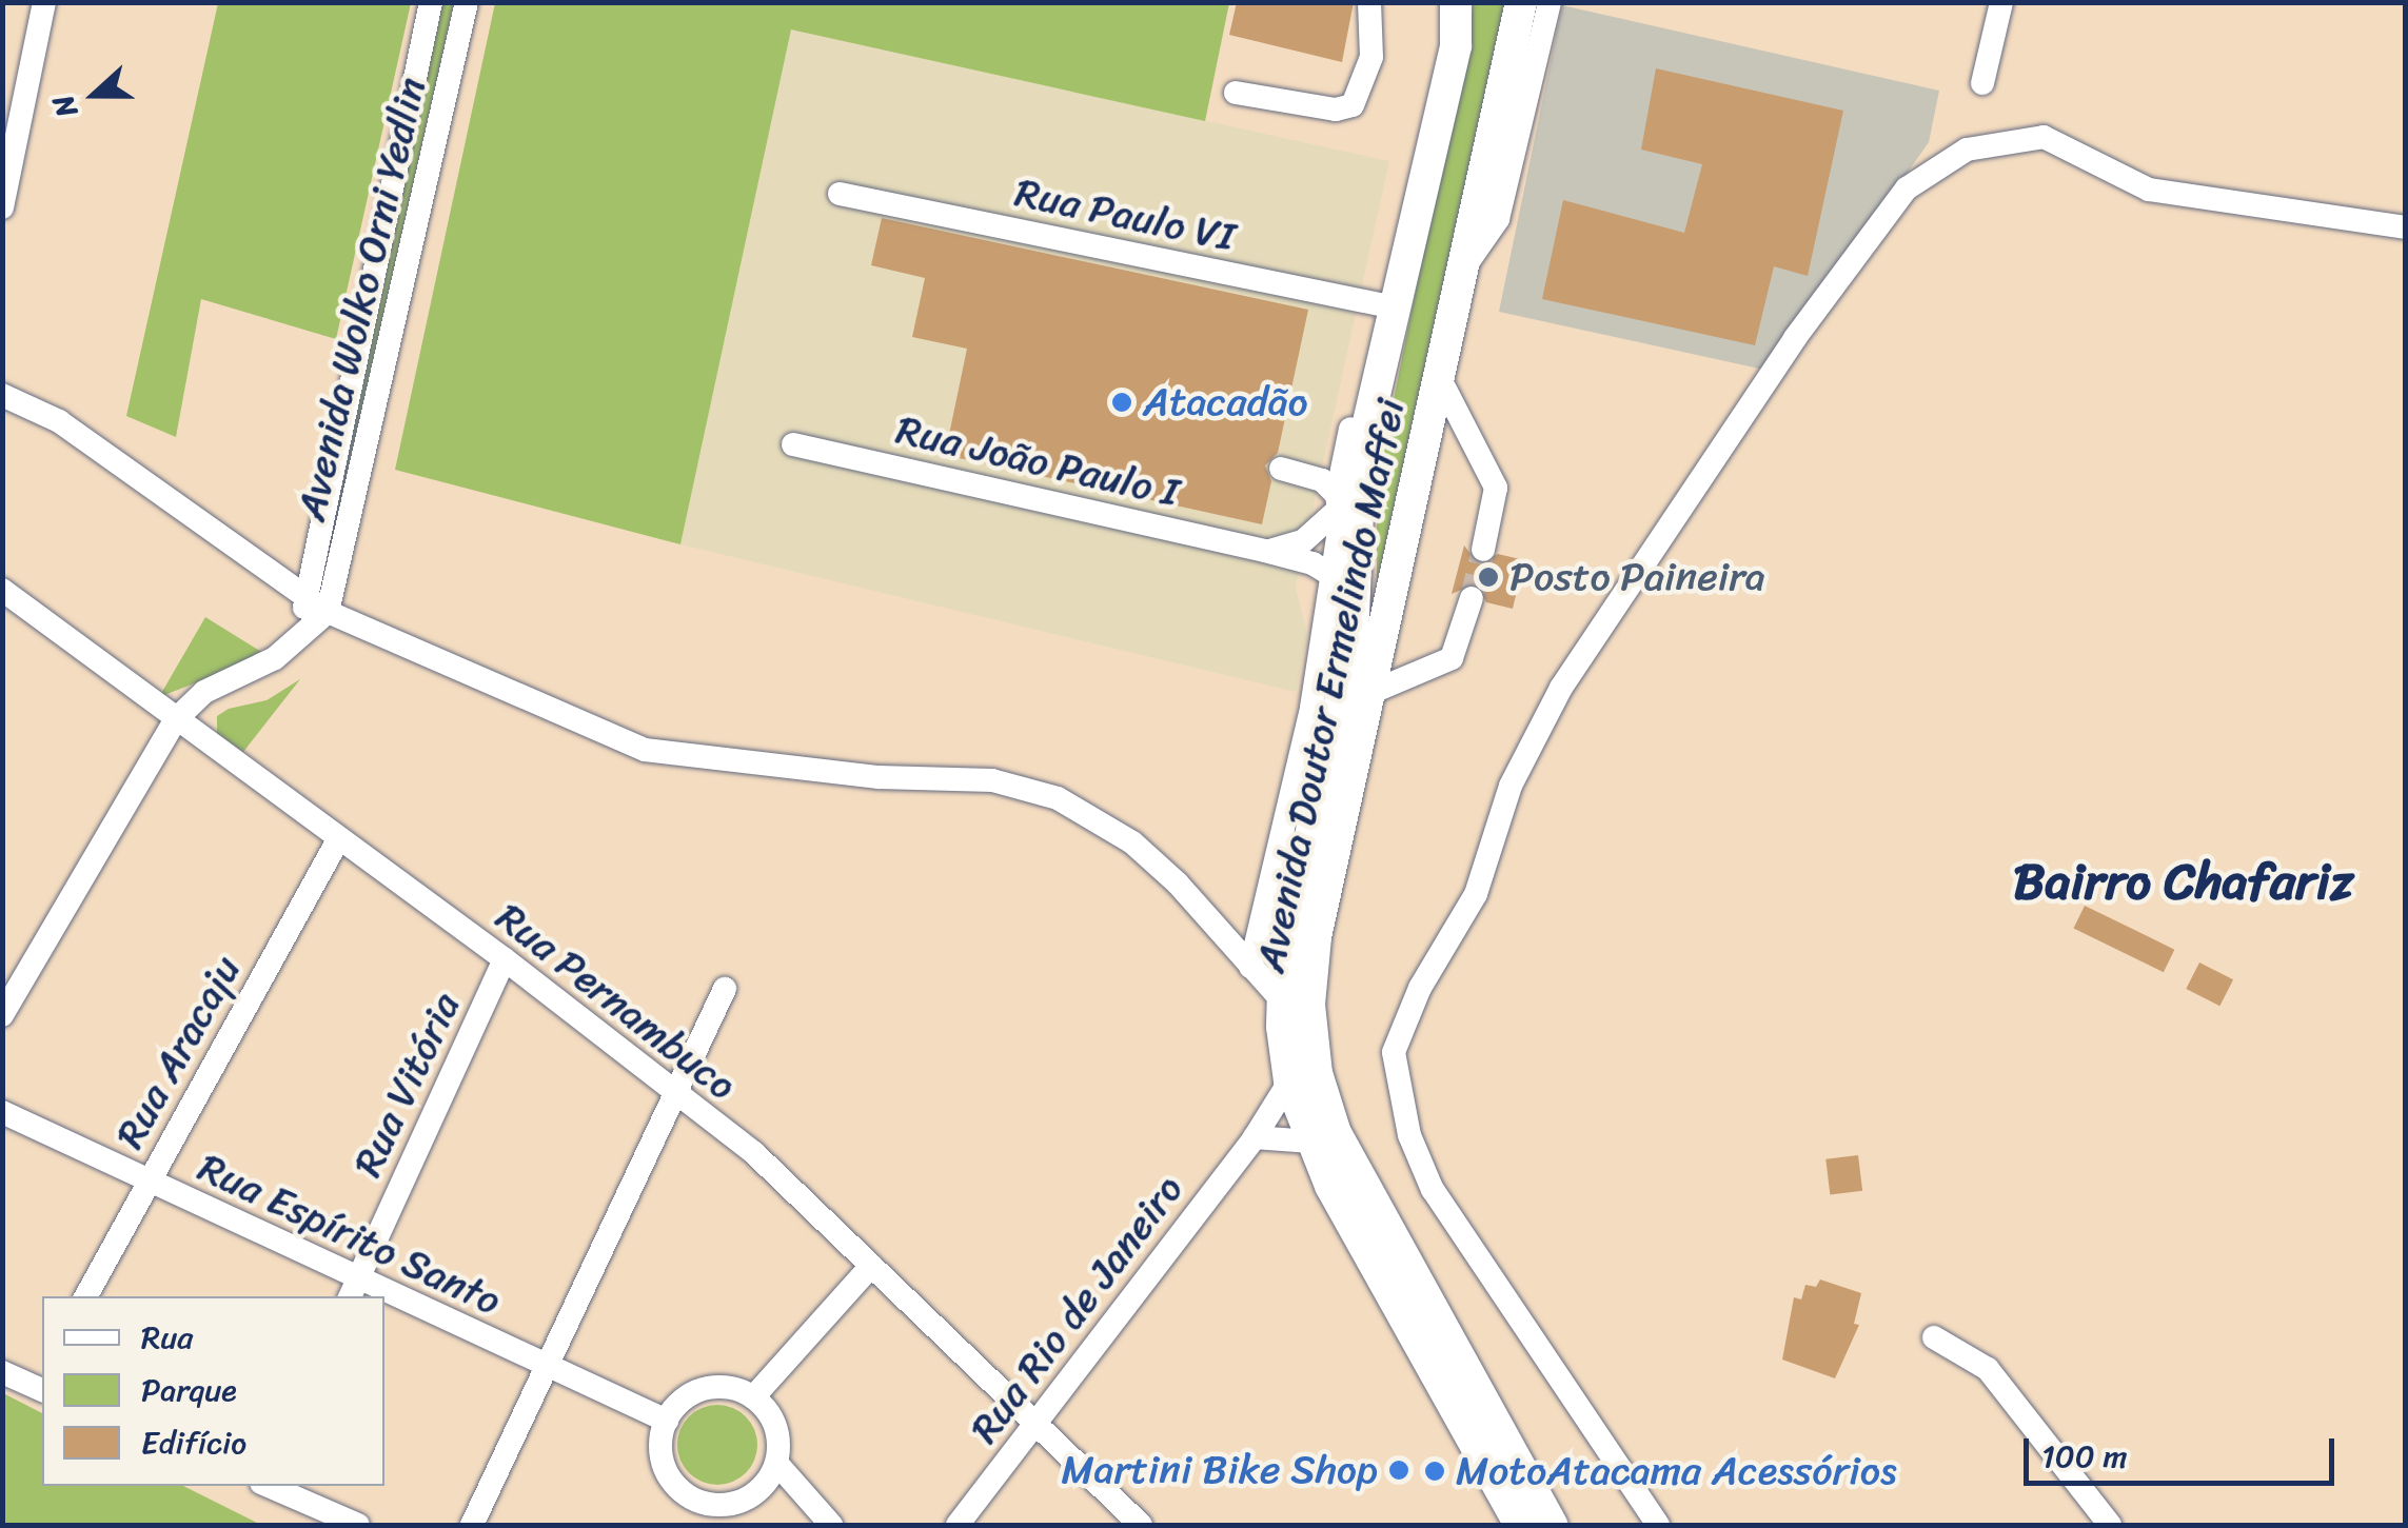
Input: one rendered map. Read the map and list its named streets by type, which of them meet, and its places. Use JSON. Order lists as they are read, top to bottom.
{
  "streets": {
    "main road": ["Avenida Doutor Ermelindo Maffei"],
    "street": [
      "Rua Paulo VI",
      "Avenida Wolko Orni Yedlin",
      "Rua João Paulo I",
      "Rua Pernambuco",
      "Rua Aracaju",
      "Rua Vitória",
      "Rua Espírito Santo",
      "Rua Rio de Janeiro"
    ]
  },
  "crossings": [
    ["Rua Paulo VI", "Avenida Doutor Ermelindo Maffei"],
    ["Rua João Paulo I", "Avenida Doutor Ermelindo Maffei"],
    ["Avenida Doutor Ermelindo Maffei", "Rua Rio de Janeiro"],
    ["Rua Pernambuco", "Rua Aracaju"],
    ["Rua Pernambuco", "Rua Vitória"],
    ["Rua Pernambuco", "Rua Rio de Janeiro"],
    ["Rua Aracaju", "Rua Espírito Santo"],
    ["Rua Vitória", "Rua Espírito Santo"]
  ],
  "districts": ["Bairro Chafariz"],
  "places": [
    "Atacadão",
    "Posto Paineira",
    "Martini Bike Shop",
    "MotoAtacama Acessórios"
  ],
  "legend": ["Rua", "Parque", "Edifício"],
  "scale_bar": "100 m",
  "north": "left"
}
